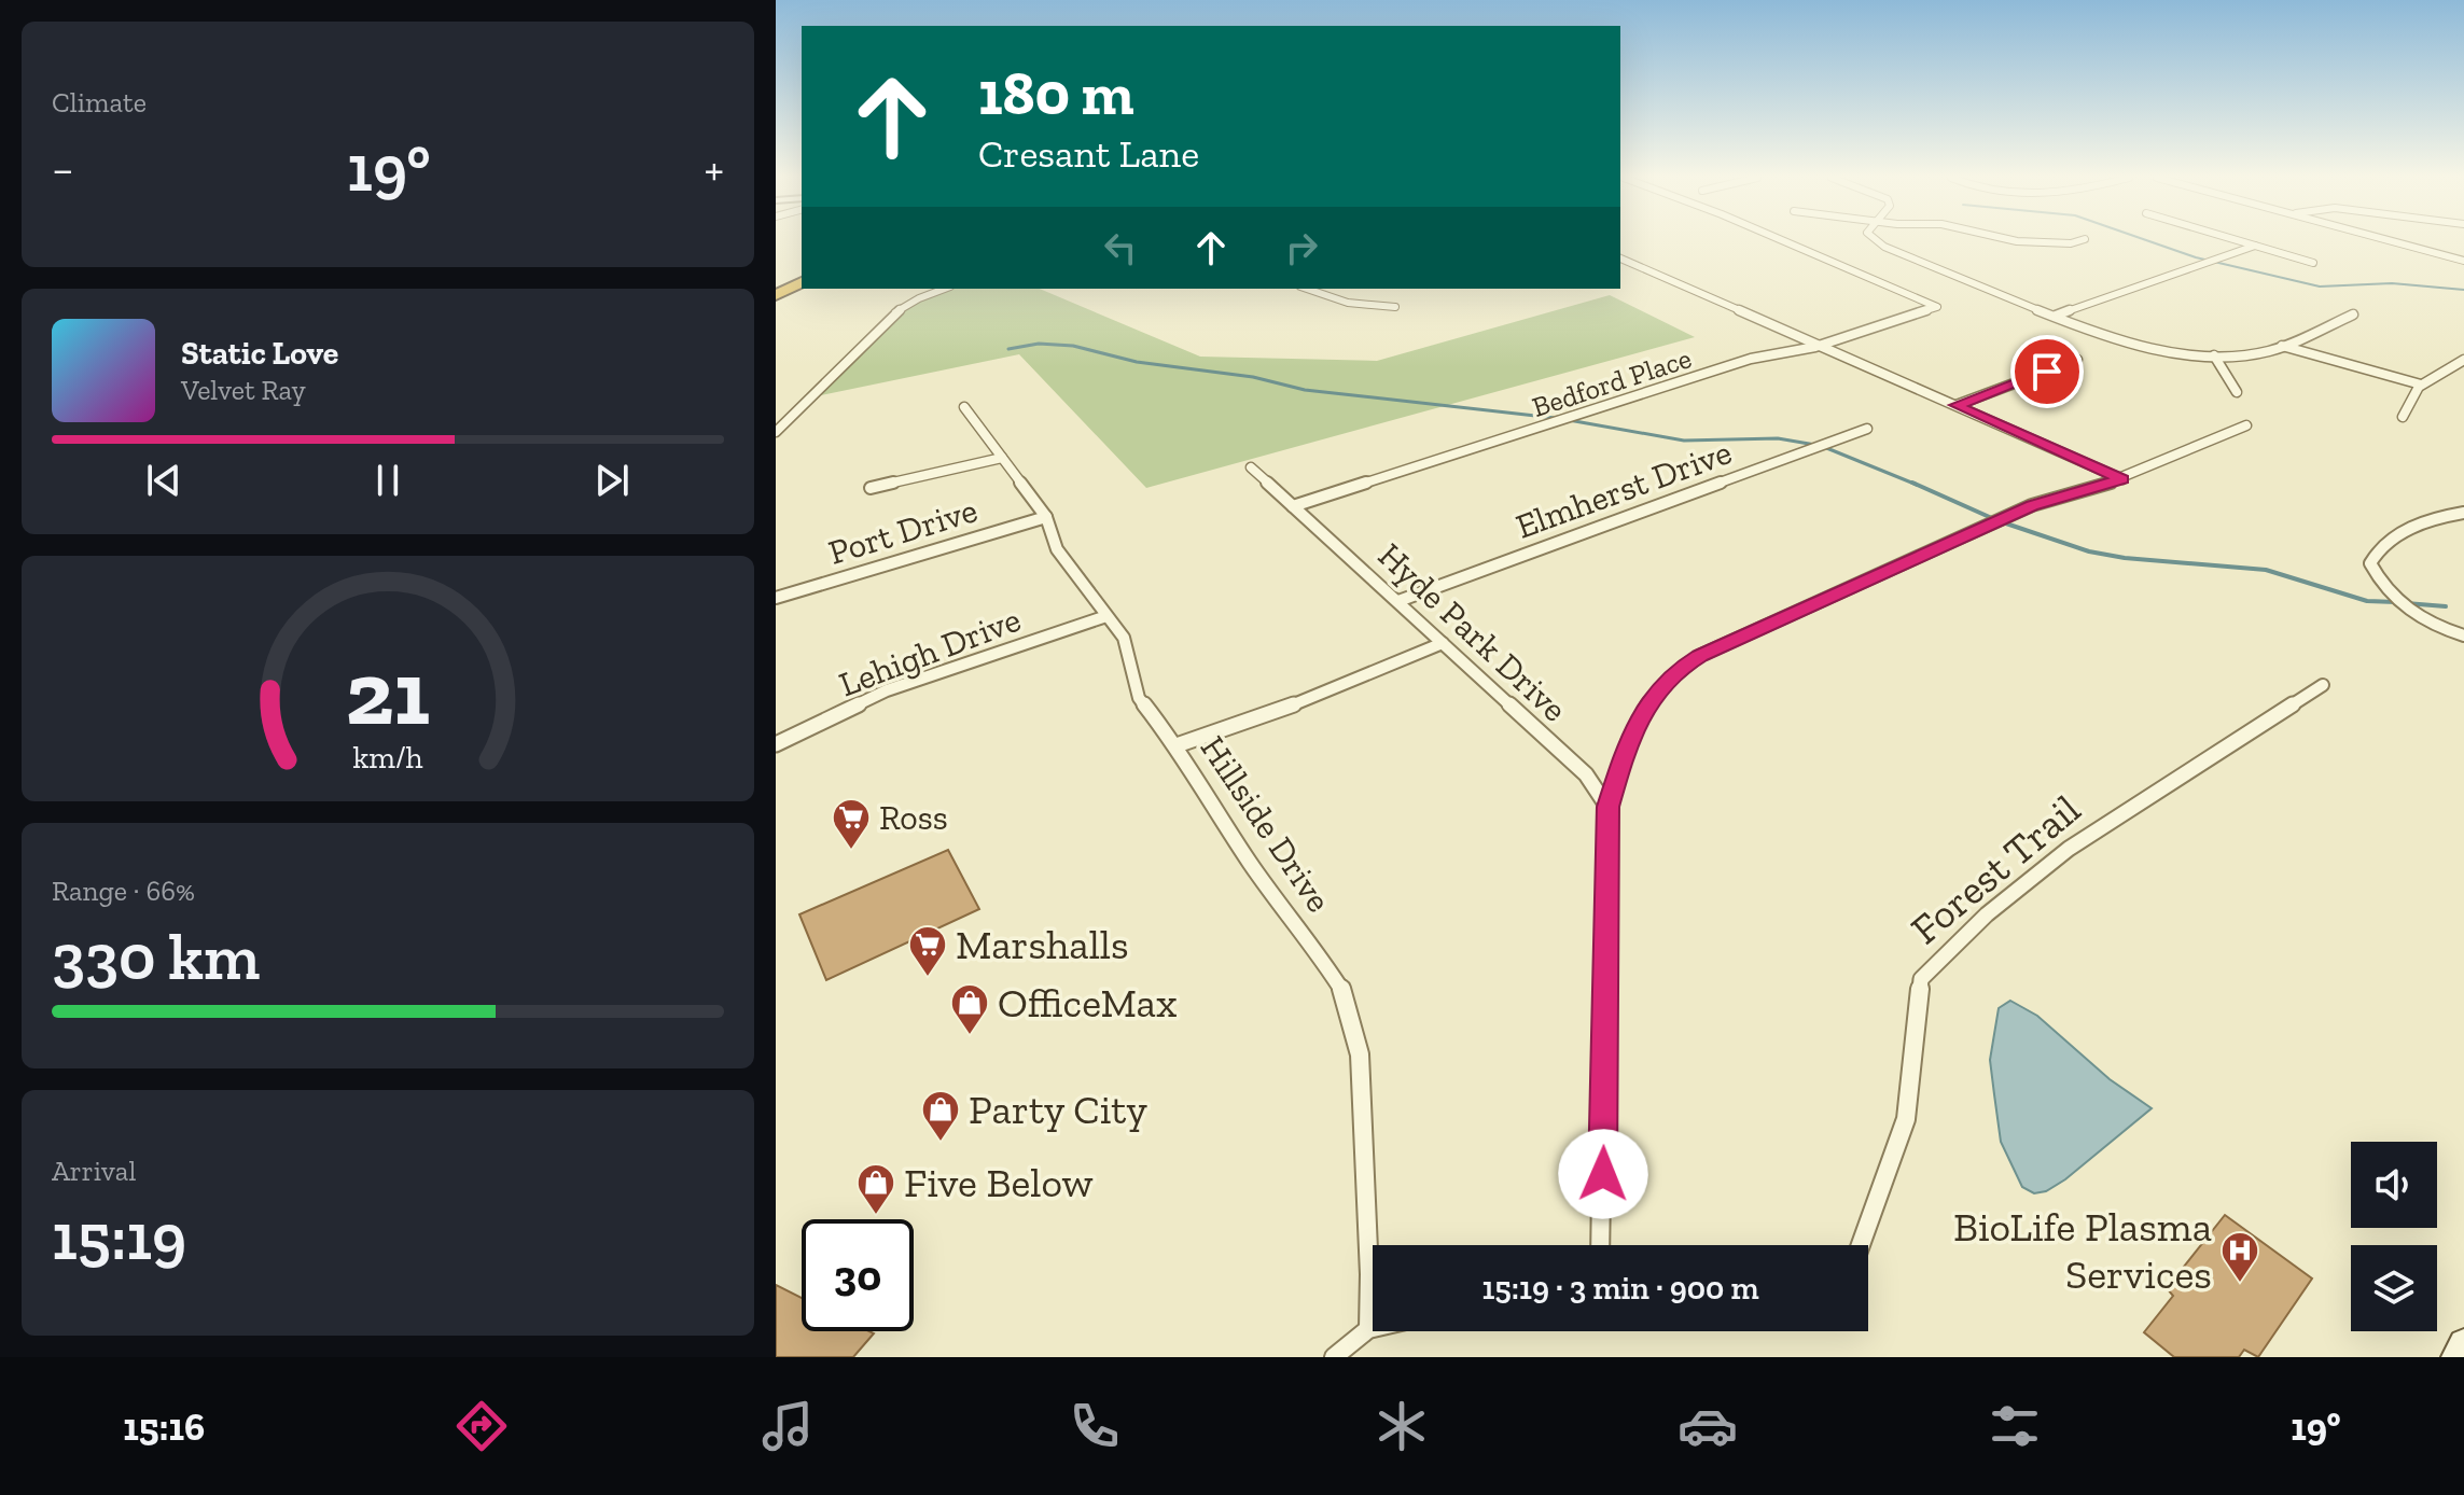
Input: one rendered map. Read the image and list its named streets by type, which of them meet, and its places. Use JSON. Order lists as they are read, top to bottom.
{
  "streets": {
    "street": [
      "Bedford Place",
      "Elmherst Drive",
      "Port Drive",
      "Hyde Park Drive",
      "Lehigh Drive",
      "Hillside Drive",
      "Forest Trail"
    ]
  },
  "crossings": [
    ["Bedford Place", "Hyde Park Drive"],
    ["Elmherst Drive", "Hyde Park Drive"],
    ["Port Drive", "Hillside Drive"],
    ["Lehigh Drive", "Hillside Drive"]
  ],
  "places": {
    "supermarket": ["Ross", "Marshalls"],
    "shop": ["OfficeMax", "Party City", "Five Below"],
    "hospital": ["BioLife Plasma Services"]
  },
  "page": {
    "tile": [
      "Climate",
      ["Range · 66%", "330 km"],
      ["Arrival", "15:19"]
    ],
    "turn": ["180 m", "Cresant Lane"],
    "heat": ["−", "19°", "+"],
    "song": ["Static Love", "Velvet Ray"],
    "limit": "30",
    "trip": "15:19 · 3 min · 900 m",
    "tabs": ["15:16", "19°"],
    "gauge": ["21", "km/h"]
  }
}
